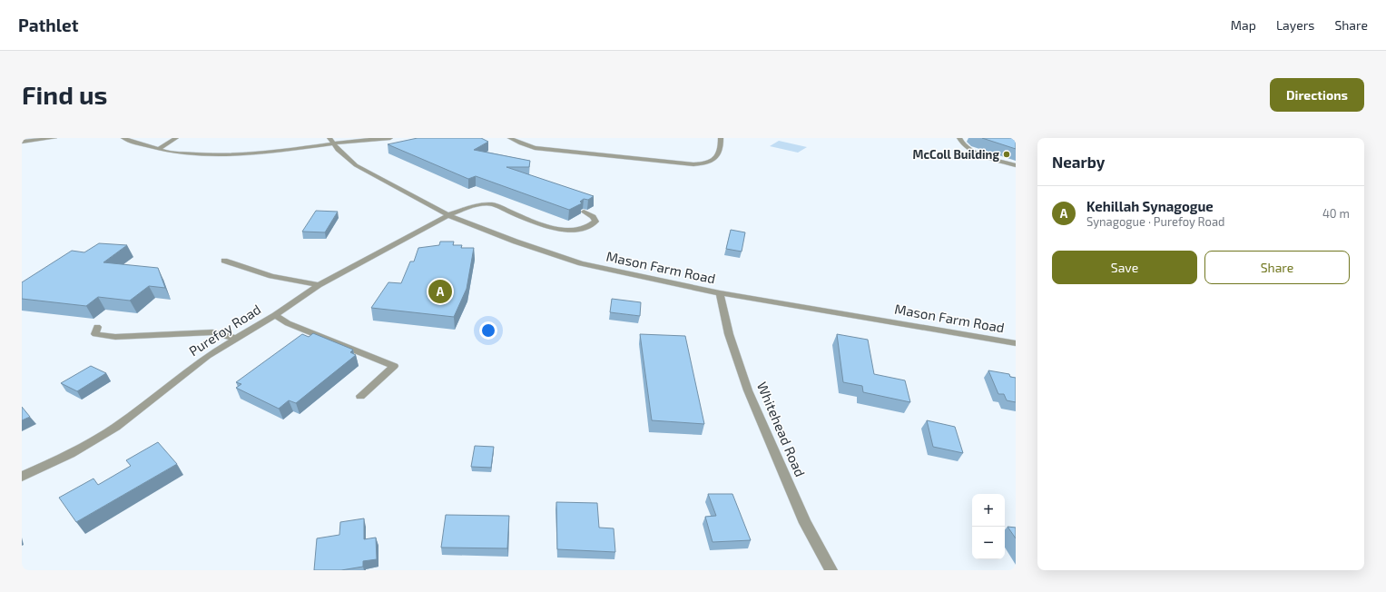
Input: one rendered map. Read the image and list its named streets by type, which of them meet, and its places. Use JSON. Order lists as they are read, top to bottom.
{
  "streets": {
    "street": ["Mason Farm Road", "Purefoy Road", "Whitehead Road"]
  },
  "crossings": [
    ["Mason Farm Road", "Purefoy Road"],
    ["Mason Farm Road", "Whitehead Road"]
  ],
  "places": ["McColl Building"],
  "page": {
    "header": "Pathlet",
    "nav": ["Map", "Layers", "Share"],
    "buttons": [
      "Directions",
      ["Save", "Share"]
    ],
    "title": "Find us",
    "heading": "Nearby",
    "list": [
      {
        "mark": "A",
        "name": "Kehillah Synagogue",
        "note": "Synagogue · Purefoy Road",
        "value": "40 m"
      }
    ],
    "pins": "A",
    "map_buttons": ["+", "−"]
  }
}
